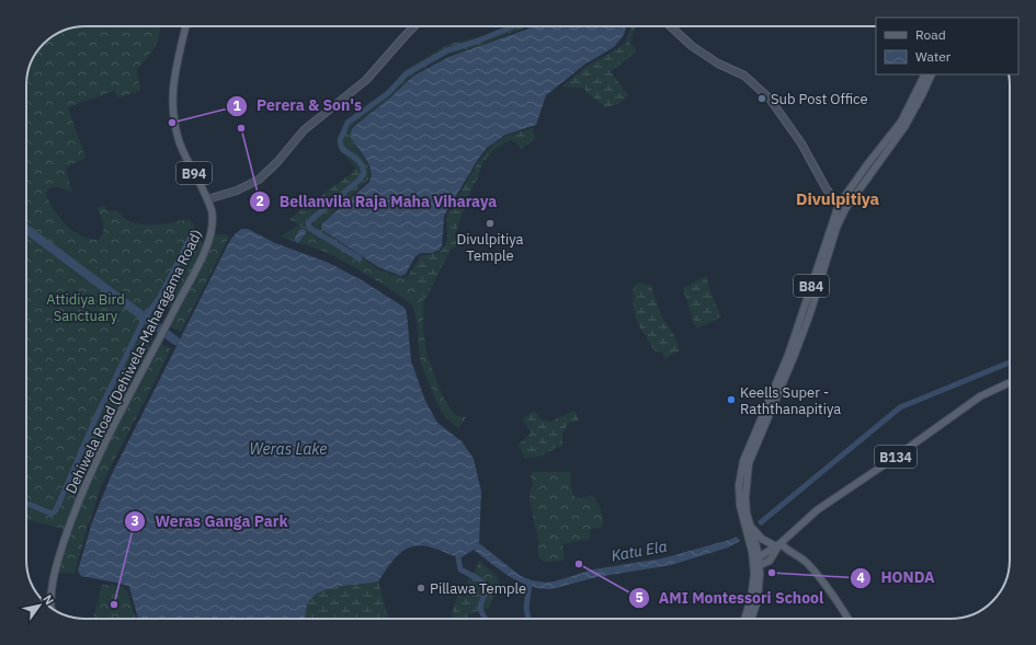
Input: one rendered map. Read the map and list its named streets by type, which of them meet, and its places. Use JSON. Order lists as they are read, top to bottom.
{
  "streets": {
    "main road": [
      "B94",
      "B84",
      "Dehiwela Road (Dehiwela-Maharagama Road)",
      "B134"
    ]
  },
  "crossings": [
    ["B84", "B134"]
  ],
  "districts": ["Divulpitiya"],
  "water": ["Weras Lake", "Katu Ela"],
  "parks": ["Attidiya Bird Sanctuary"],
  "places": [
    "Sub Post Office",
    "Perera & Son's",
    "Bellanvila Raja Maha Viharaya",
    "Divulpitiya Temple",
    "Keells Super - Raththanapitiya",
    "AMI Montessori School",
    "HONDA",
    "Pillawa Temple",
    "Weras Ganga Park"
  ],
  "legend": ["Road", "Water"],
  "north": "top right"
}
